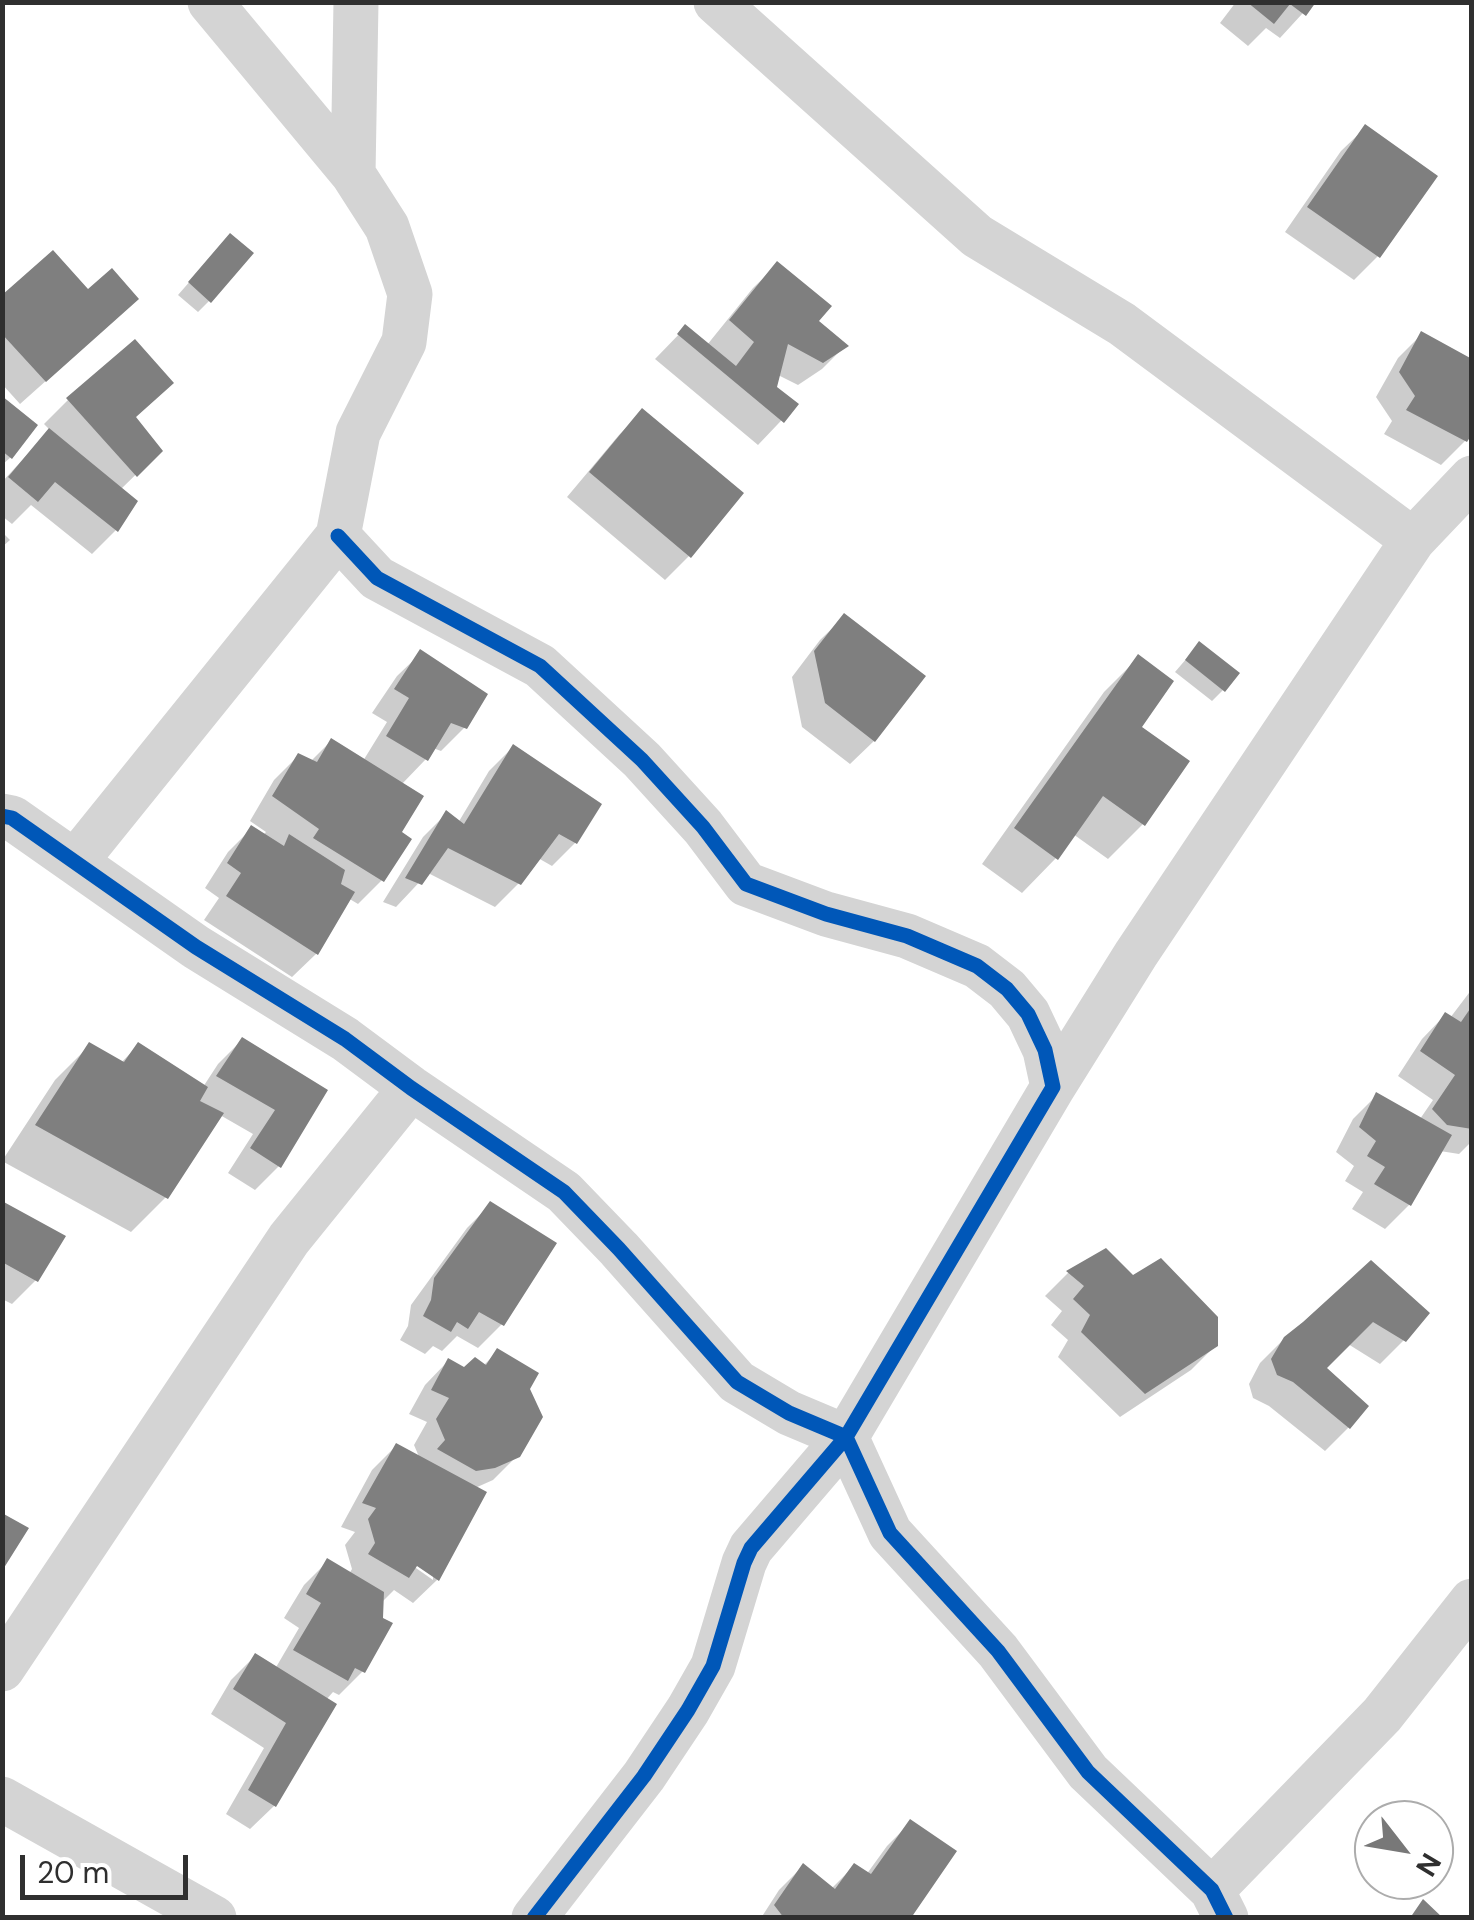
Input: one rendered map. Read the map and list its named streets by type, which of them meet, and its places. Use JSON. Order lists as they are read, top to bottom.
{
  "scale_bar": "20 m",
  "north": "bottom right"
}
